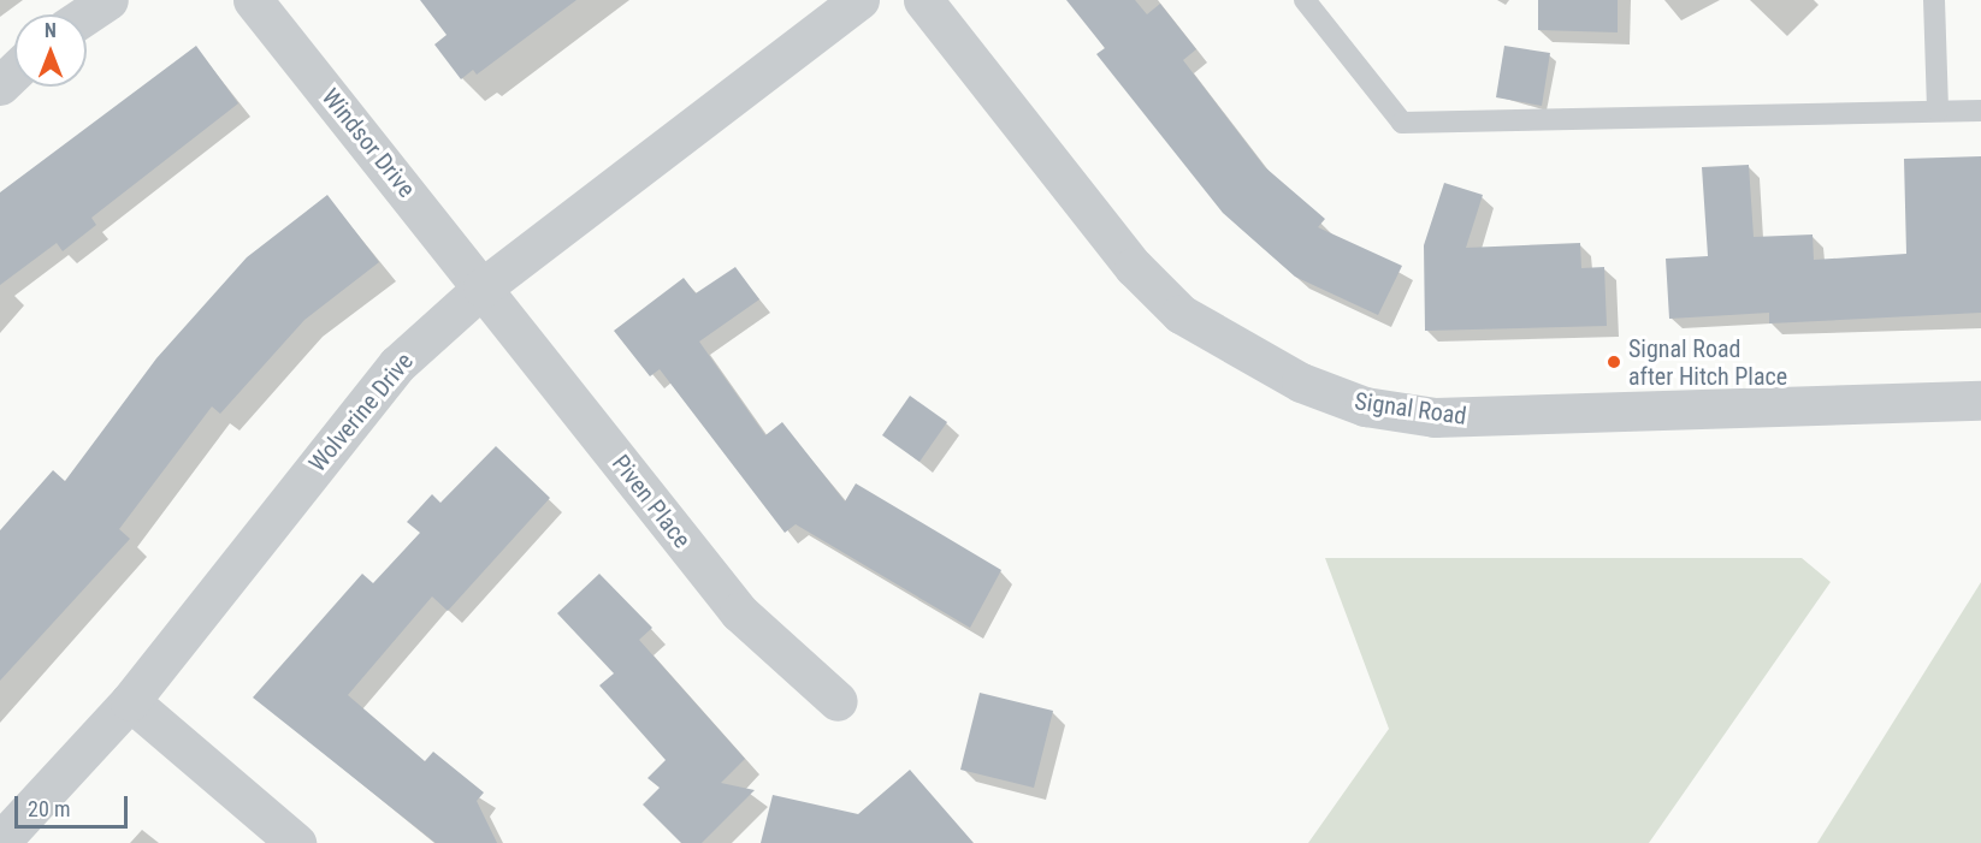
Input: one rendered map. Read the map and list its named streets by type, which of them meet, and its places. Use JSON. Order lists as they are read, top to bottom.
{
  "streets": {
    "street": [
      "Windsor Drive",
      "Signal Road",
      "Wolverine Drive",
      "Piven Place"
    ]
  },
  "crossings": [
    ["Windsor Drive", "Wolverine Drive"],
    ["Windsor Drive", "Piven Place"],
    ["Wolverine Drive", "Piven Place"]
  ],
  "places": ["Signal Road after Hitch Place"],
  "scale_bar": "20 m",
  "north": "top"
}
